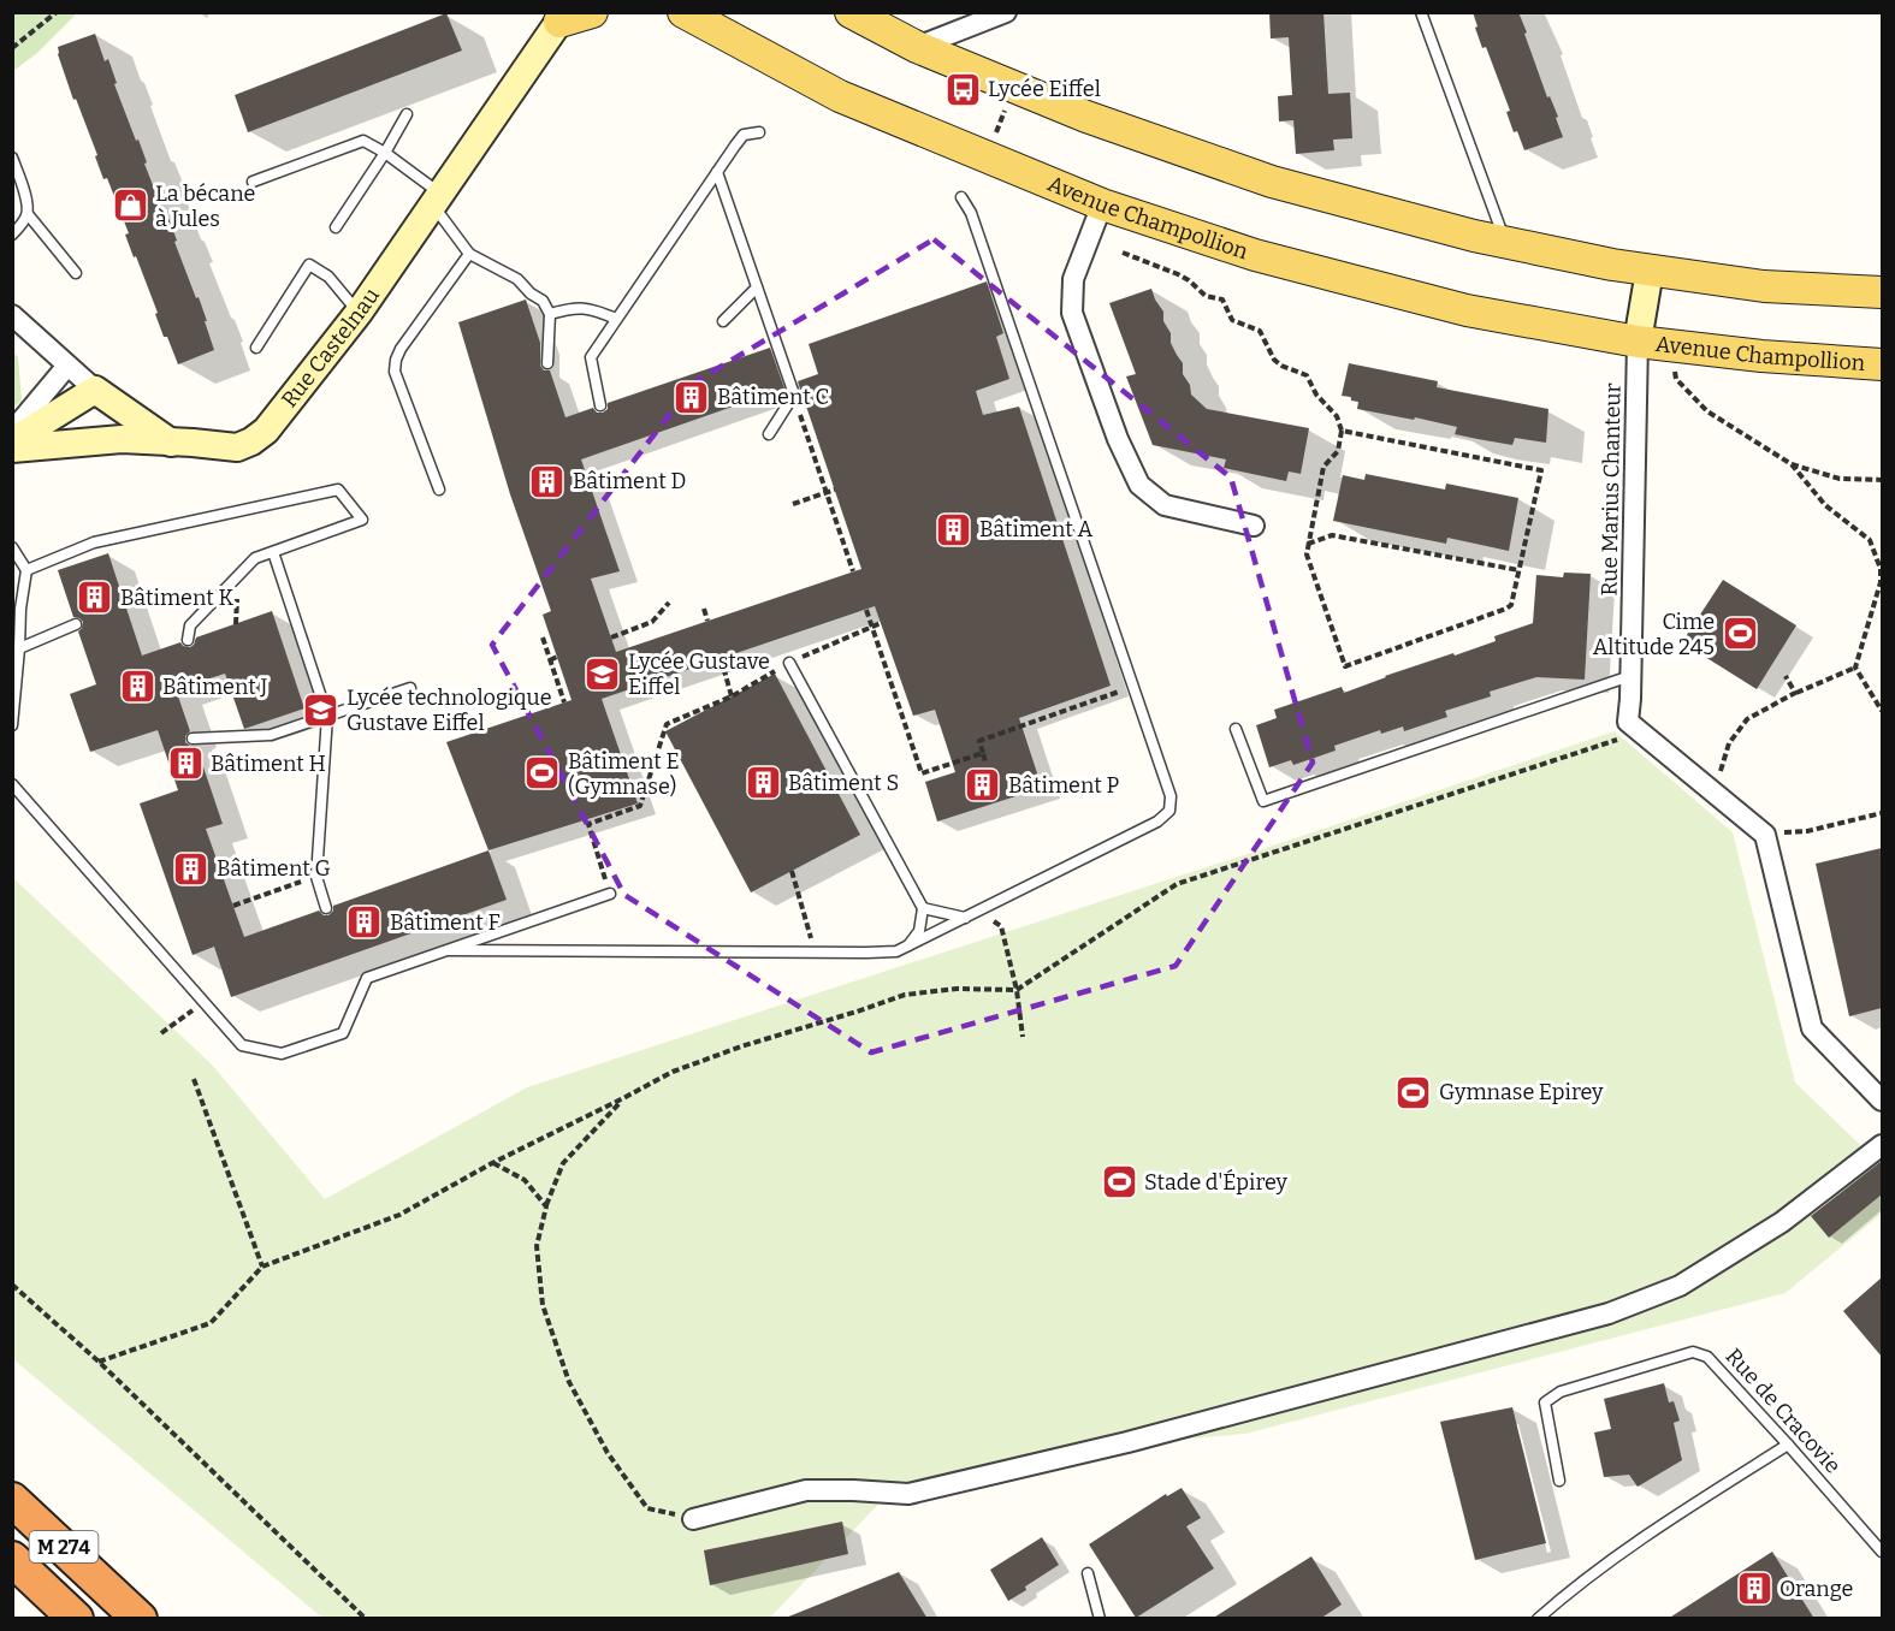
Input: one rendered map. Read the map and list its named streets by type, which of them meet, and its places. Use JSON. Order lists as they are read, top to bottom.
{
  "streets": {
    "highway": ["M 274"],
    "main road": ["Avenue Champollion"],
    "street": ["Rue Castelnau", "Rue Marius Chanteur"],
    "lane": ["Rue de Cracovie"]
  },
  "crossings": [
    ["Avenue Champollion", "Rue Marius Chanteur"]
  ],
  "places": {
    "bus stop": ["Lycée Eiffel"],
    "shop": ["La bécane à Jules"],
    "building": [
      "Bâtiment C",
      "Bâtiment D",
      "Bâtiment A",
      "Bâtiment K",
      "Bâtiment J",
      "Bâtiment H",
      "Bâtiment S",
      "Bâtiment P",
      "Bâtiment G",
      "Bâtiment F",
      "Orange"
    ],
    "sports": [
      "Cime Altitude 245",
      "Bâtiment E (Gymnase)",
      "Gymnase Epirey",
      "Stade d'Épirey"
    ],
    "school or university": ["Lycée Gustave Eiffel", "Lycée technologique Gustave Eiffel"]
  }
}
